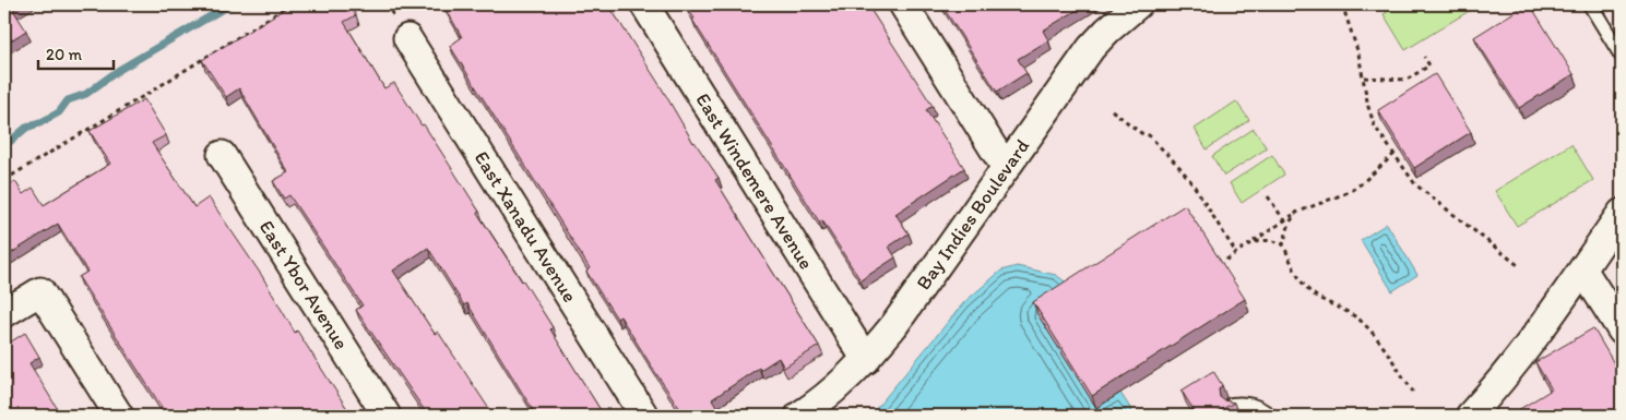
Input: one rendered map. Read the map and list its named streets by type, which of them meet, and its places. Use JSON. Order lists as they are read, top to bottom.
{
  "streets": {
    "street": [
      "East Windemere Avenue",
      "Bay Indies Boulevard",
      "East Xanadu Avenue",
      "East Ybor Avenue"
    ]
  },
  "crossings": [
    ["East Windemere Avenue", "Bay Indies Boulevard"]
  ],
  "scale_bar": "20 m"
}
